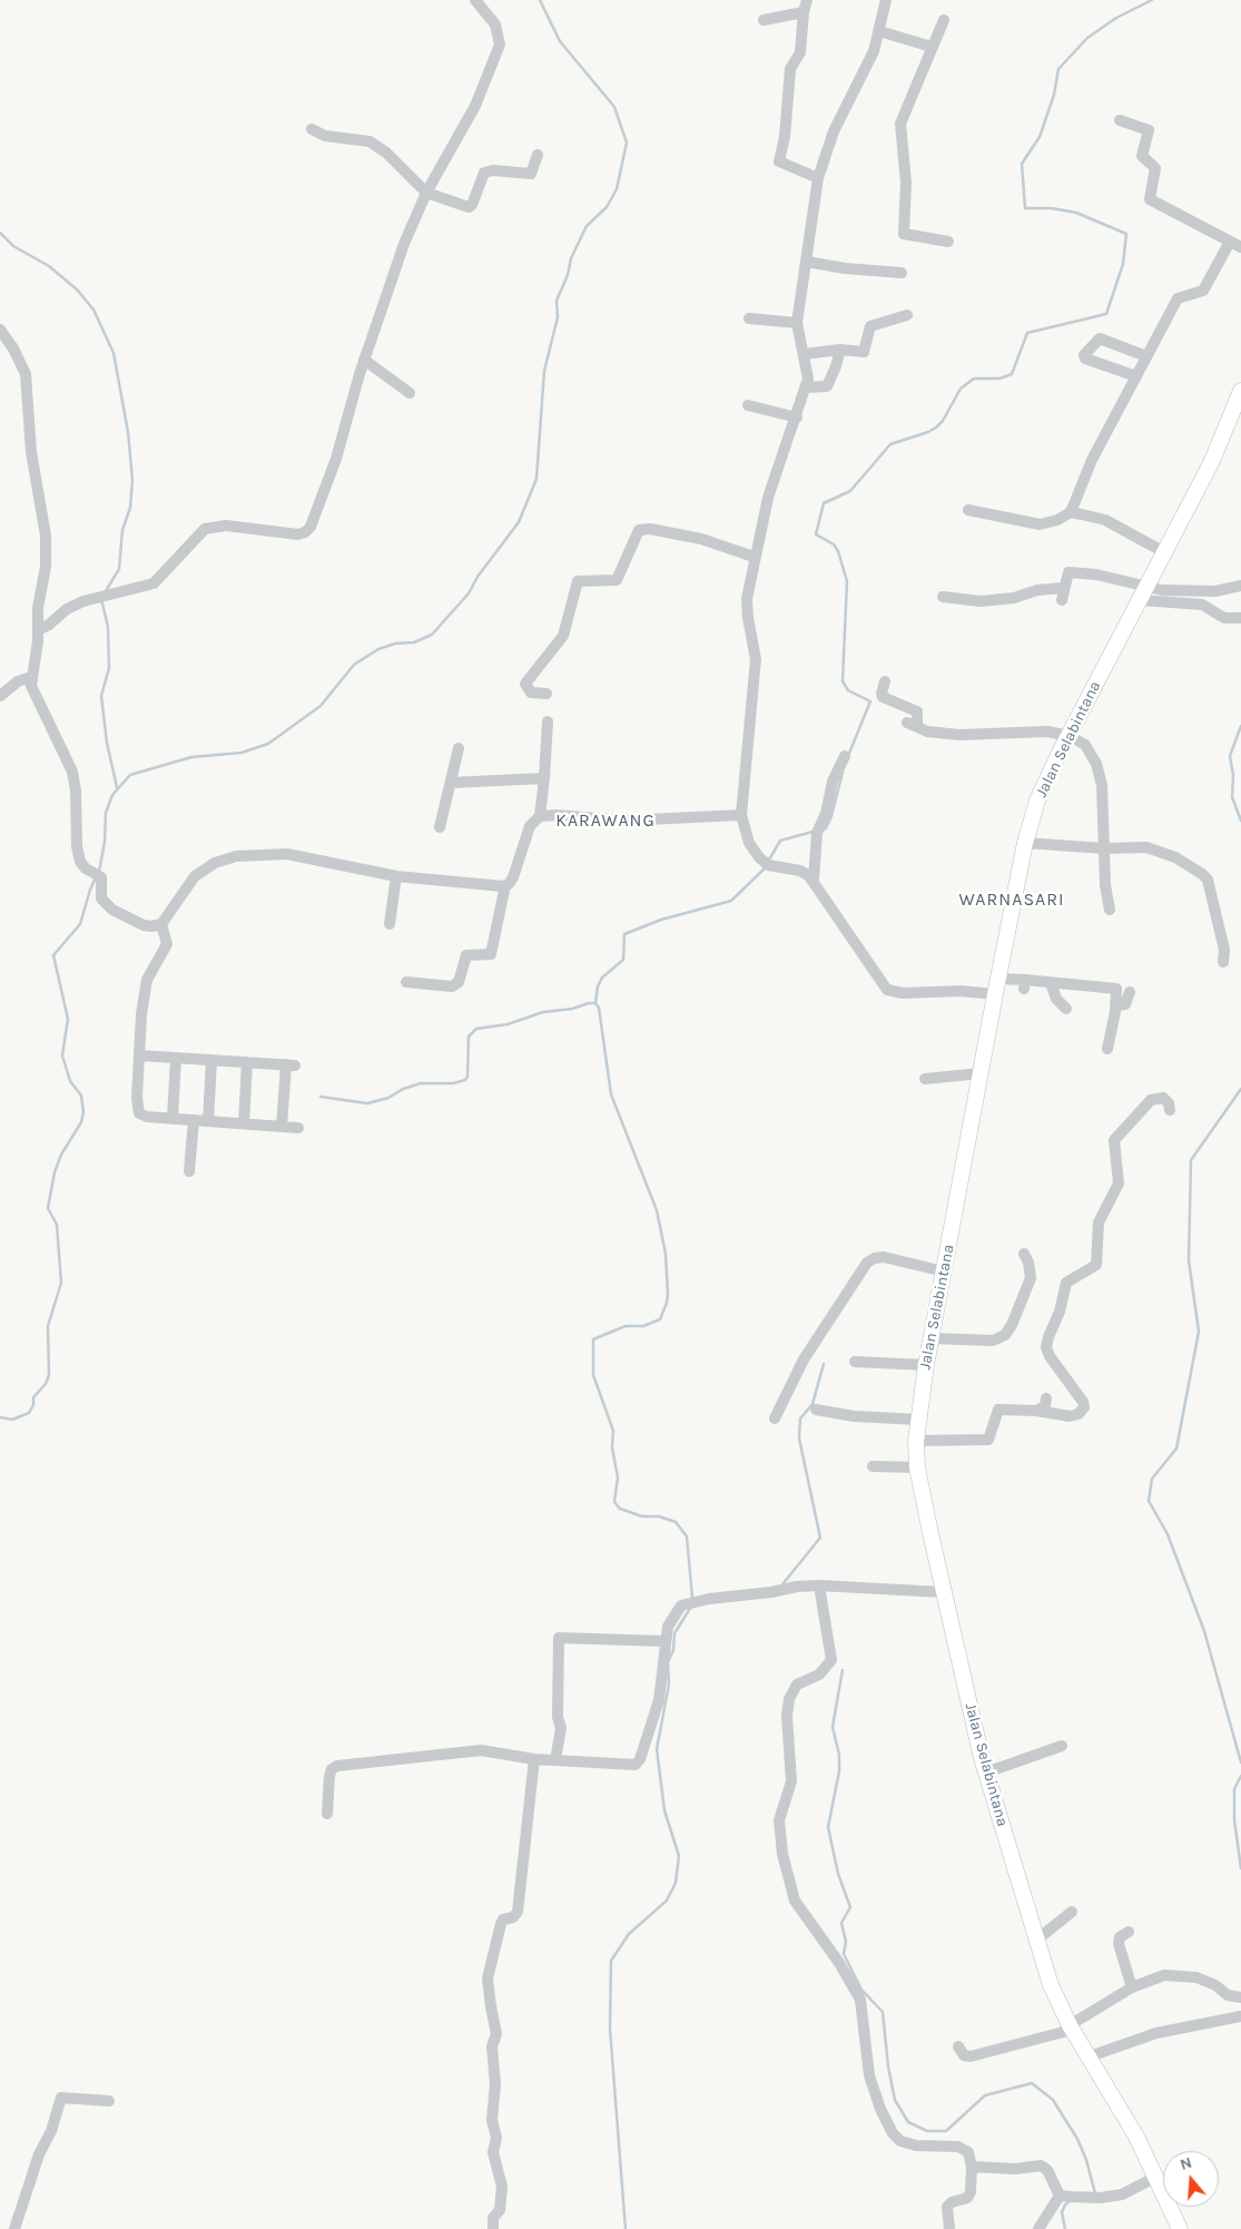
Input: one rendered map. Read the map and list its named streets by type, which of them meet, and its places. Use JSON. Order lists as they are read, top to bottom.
{
  "streets": {
    "street": ["Jalan Selabintana"]
  },
  "districts": ["KARAWANG", "WARNASARI"],
  "north": "top"
}
